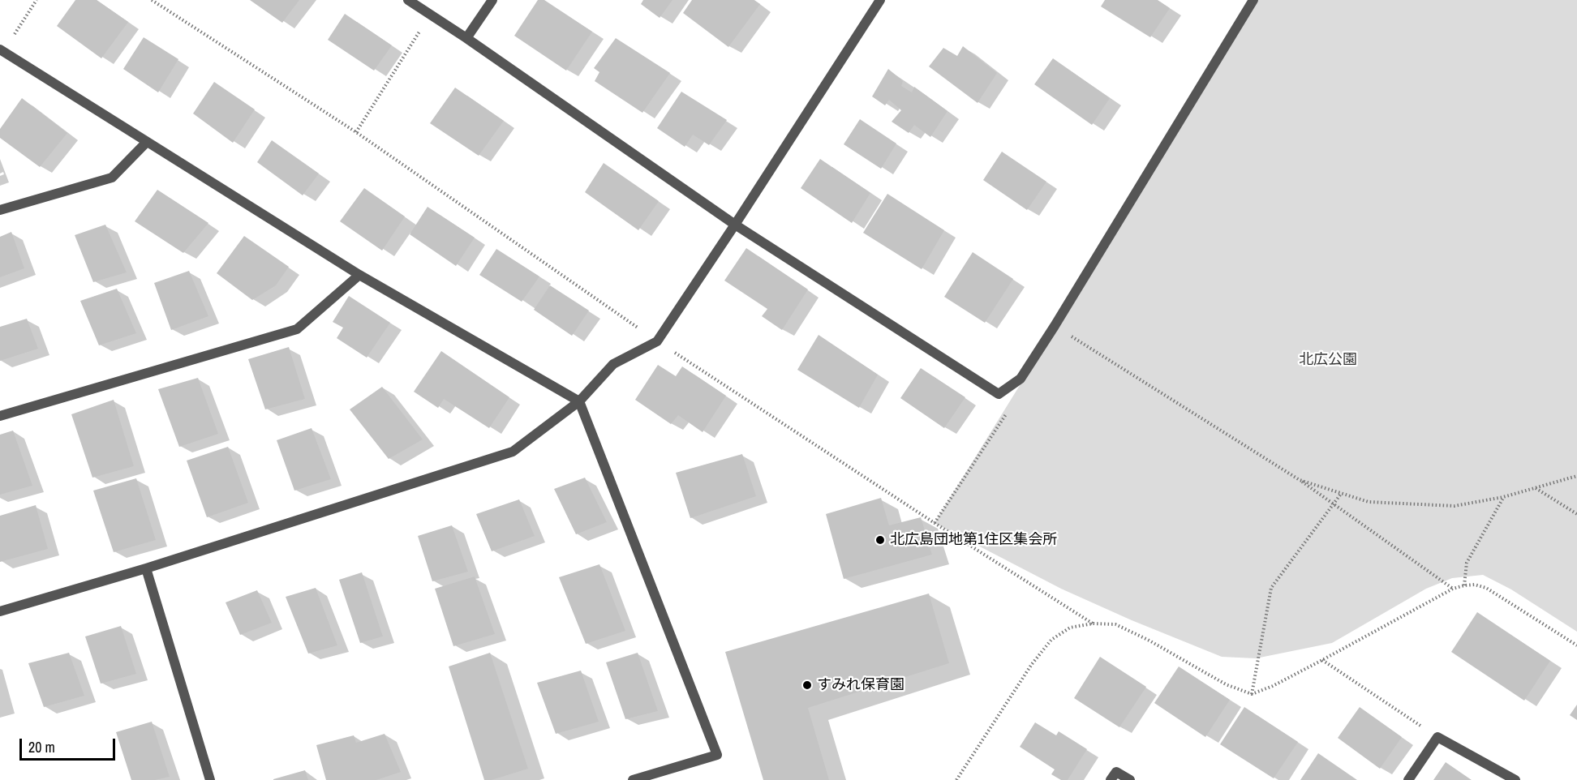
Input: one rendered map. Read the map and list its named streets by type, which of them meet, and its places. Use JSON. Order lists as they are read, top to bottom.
{
  "parks": ["北広公園"],
  "places": ["北広島団地第1住区集会所", "すみれ保育園"],
  "scale_bar": "20 m"
}
